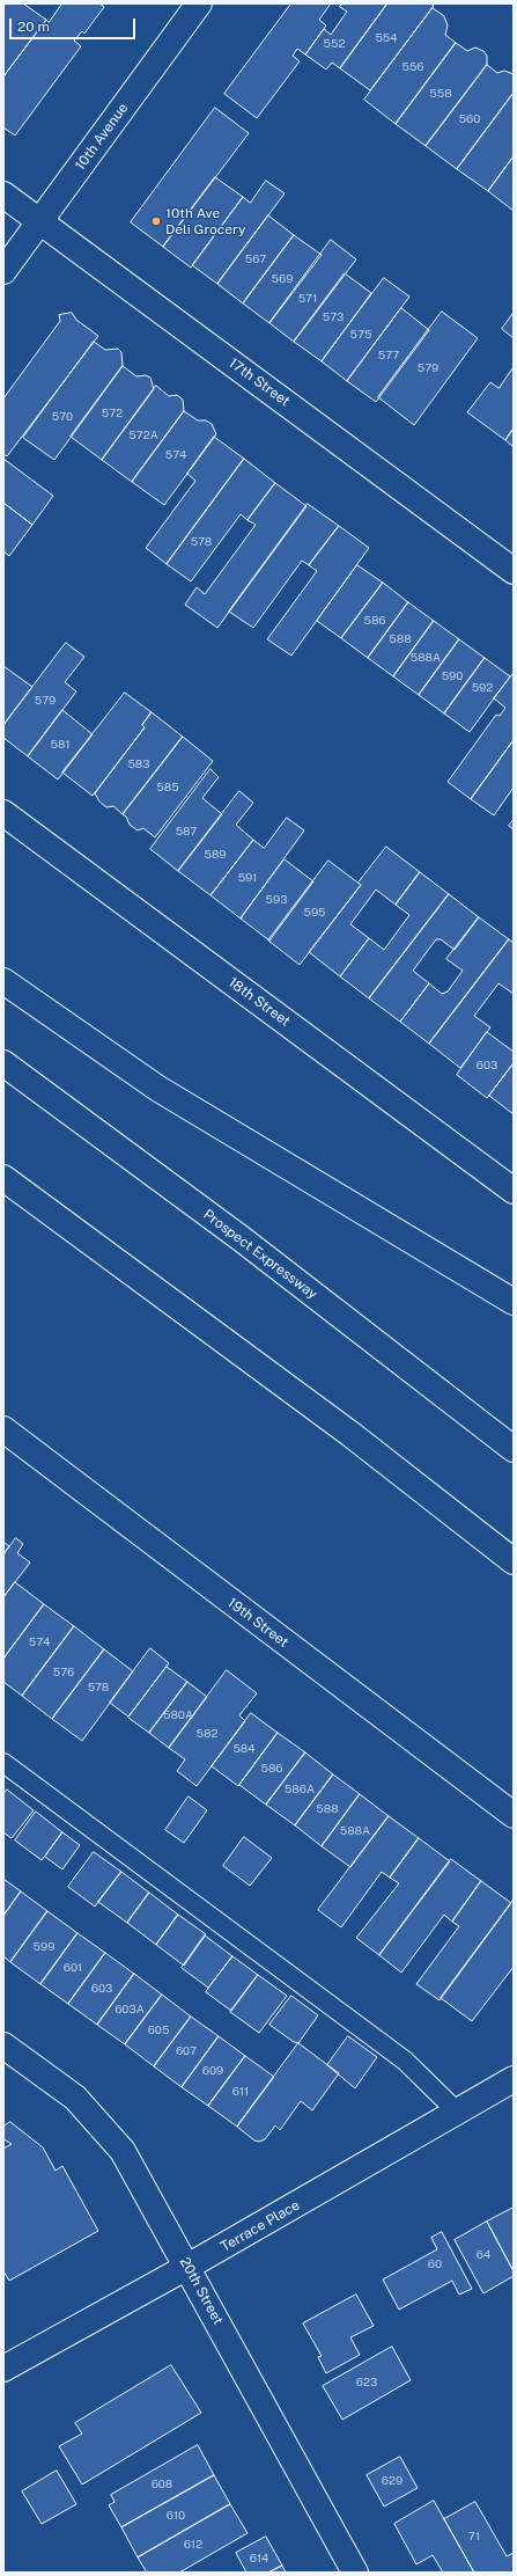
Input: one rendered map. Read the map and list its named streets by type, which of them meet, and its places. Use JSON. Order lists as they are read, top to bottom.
{
  "streets": {
    "main road": [
      "10th Avenue",
      "17th Street",
      "18th Street",
      "Prospect Expressway",
      "19th Street",
      "Terrace Place",
      "20th Street"
    ]
  },
  "crossings": [
    ["10th Avenue", "17th Street"],
    ["Terrace Place", "20th Street"]
  ],
  "places": ["10th Ave Deli Grocery"],
  "house_numbers": [
    "554",
    "552",
    "556",
    "558",
    "560",
    "567",
    "569",
    "571",
    "573",
    "575",
    "577",
    "579",
    "572",
    "570",
    "572A",
    "574",
    "578",
    "586",
    "588",
    "588A",
    "590",
    "592",
    "579",
    "581",
    "583",
    "585",
    "587",
    "589",
    "591",
    "593",
    "595",
    "603",
    "574",
    "576",
    "578",
    "580A",
    "582",
    "584",
    "586",
    "586A",
    "588",
    "588A",
    "599",
    "601",
    "603",
    "603A",
    "605",
    "607",
    "609",
    "611",
    "64",
    "60",
    "623",
    "629",
    "608",
    "610",
    "71",
    "612",
    "614"
  ],
  "scale_bar": "20 m"
}
